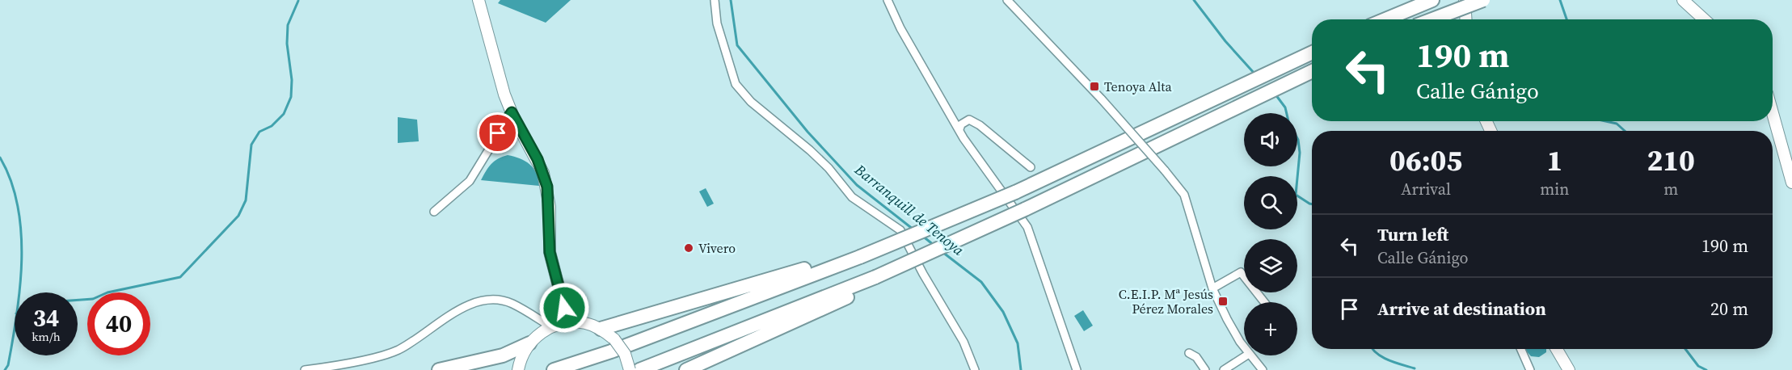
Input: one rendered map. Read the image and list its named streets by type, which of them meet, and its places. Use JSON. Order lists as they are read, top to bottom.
{
  "water": ["Barranquill de Tenoya"],
  "places": {
    "transit": ["Tenoya Alta", "C.E.I.P. Mª Jesús Pérez Morales"],
    "other": ["Vivero"]
  },
  "page": {
    "turn": ["190 m", "Calle Gánigo"],
    "map_buttons": "+",
    "eta": [
      "06:05",
      "Arrival",
      "1",
      "min",
      "210",
      "m"
    ],
    "list": [
      {
        "name": "Turn left",
        "note": "Calle Gánigo",
        "value": "190 m"
      },
      {
        "name": "Arrive at destination",
        "value": "20 m"
      }
    ],
    "speed": "34 km/h",
    "limit": "40"
  }
}
